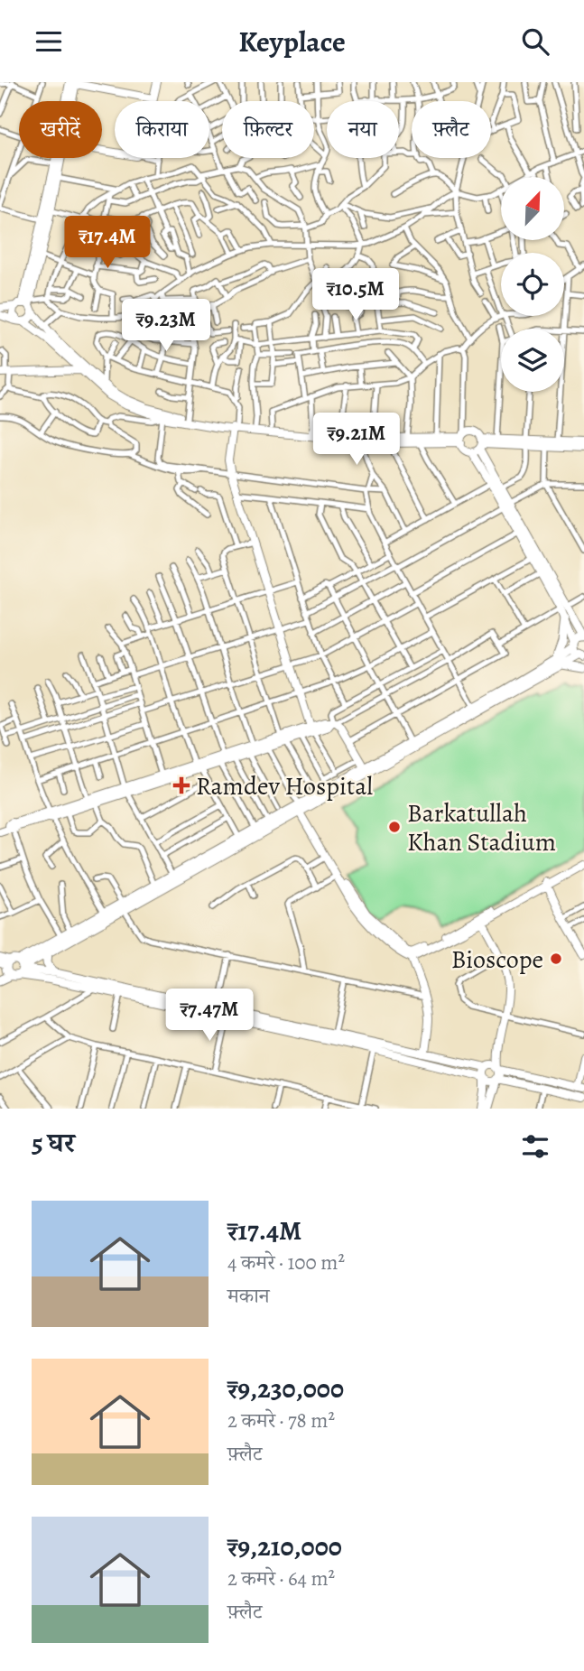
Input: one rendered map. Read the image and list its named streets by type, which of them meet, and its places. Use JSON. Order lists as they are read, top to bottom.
{
  "places": {
    "health": ["Ramdev Hospital"],
    "other": ["Barkatullah Khan Stadium", "Bioscope"]
  },
  "north": "top right",
  "page": {
    "header": "Keyplace",
    "chip": [
      "खरीदें",
      "किराया",
      "फ़िल्टर",
      "नया",
      "फ़्लैट"
    ],
    "price": [
      "₹17.4M",
      "₹10.5M",
      "₹9.23M",
      "₹9.21M",
      "₹7.47M"
    ],
    "heading": "5 घर",
    "list": [
      {
        "name": "₹17.4M",
        "note": "4 कमरे · 100 m² · मकान"
      },
      {
        "name": "₹9,230,000",
        "note": "2 कमरे · 78 m² · फ़्लैट"
      },
      {
        "name": "₹9,210,000",
        "note": "2 कमरे · 64 m² · फ़्लैट"
      }
    ]
  }
}
